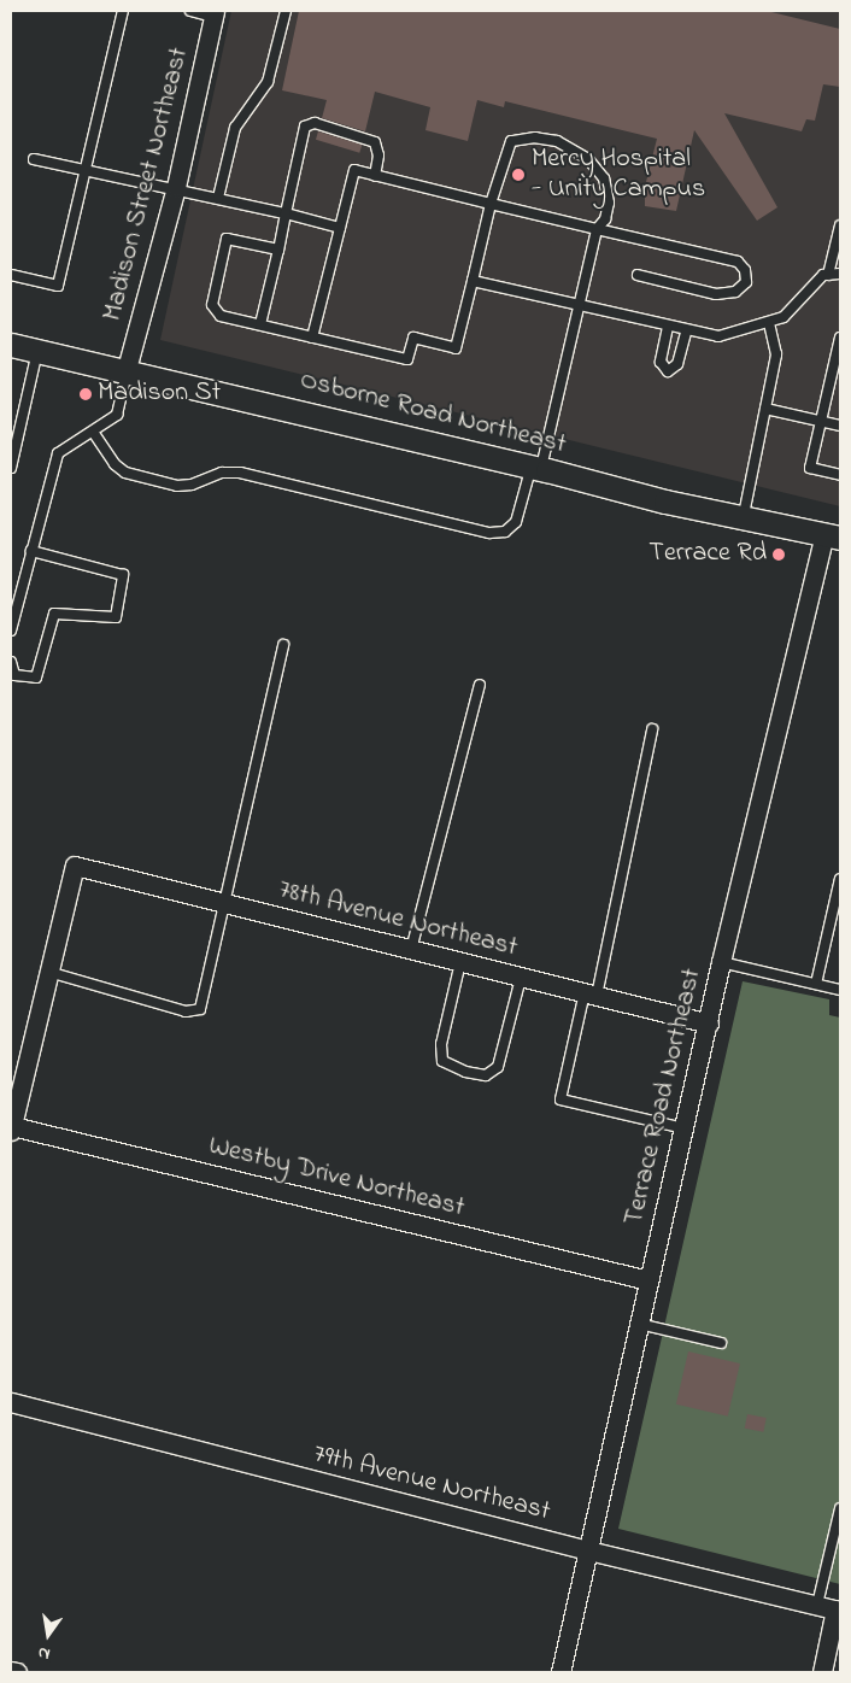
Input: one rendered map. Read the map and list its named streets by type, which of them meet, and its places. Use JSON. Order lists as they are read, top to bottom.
{
  "streets": {
    "street": [
      "Madison Street Northeast",
      "Osborne Road Northeast",
      "78th Avenue Northeast",
      "Terrace Road Northeast",
      "Westby Drive Northeast",
      "79th Avenue Northeast"
    ]
  },
  "crossings": [
    ["Madison Street Northeast", "Osborne Road Northeast"],
    ["Osborne Road Northeast", "Terrace Road Northeast"],
    ["78th Avenue Northeast", "Terrace Road Northeast"],
    ["Terrace Road Northeast", "Westby Drive Northeast"],
    ["Terrace Road Northeast", "79th Avenue Northeast"]
  ],
  "places": ["Mercy Hospital - Unity Campus", "Madison St", "Terrace Rd"],
  "north": "bottom"
}
